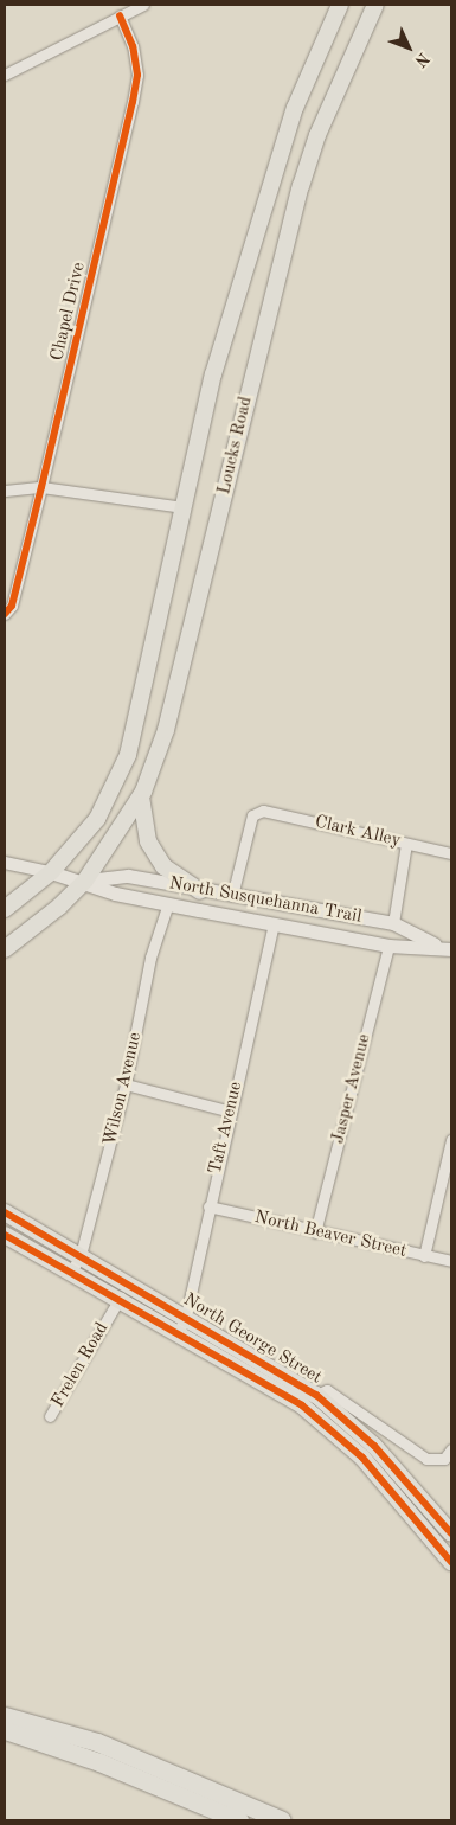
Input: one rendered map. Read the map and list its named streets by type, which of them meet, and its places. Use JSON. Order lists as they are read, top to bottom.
{
  "streets": {
    "main road": ["Loucks Road", "North Susquehanna Trail", "North George Street"],
    "street": [
      "Chapel Drive",
      "Clark Alley",
      "Wilson Avenue",
      "Jasper Avenue",
      "Taft Avenue",
      "North Beaver Street",
      "Frelen Road"
    ]
  },
  "crossings": [
    ["Loucks Road", "North Susquehanna Trail"],
    ["Clark Alley", "North Susquehanna Trail"],
    ["North Susquehanna Trail", "Wilson Avenue"],
    ["North Susquehanna Trail", "Jasper Avenue"],
    ["North Susquehanna Trail", "Taft Avenue"],
    ["Wilson Avenue", "North George Street"],
    ["Jasper Avenue", "North Beaver Street"],
    ["Taft Avenue", "North Beaver Street"],
    ["Taft Avenue", "North George Street"],
    ["North George Street", "Frelen Road"]
  ],
  "north": "bottom right"
}
